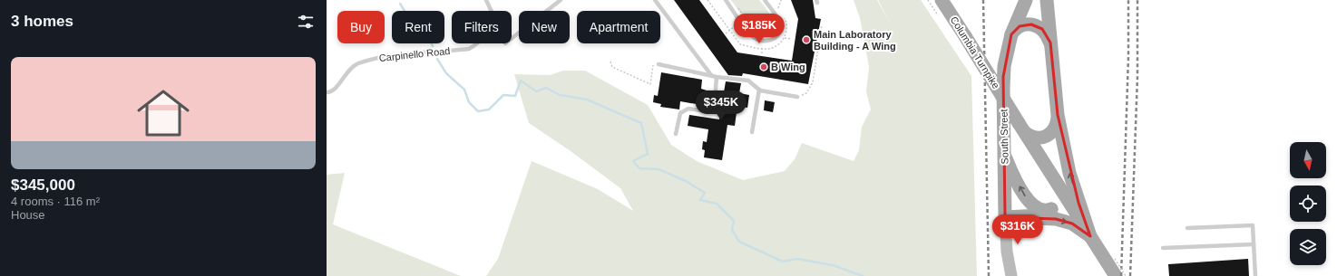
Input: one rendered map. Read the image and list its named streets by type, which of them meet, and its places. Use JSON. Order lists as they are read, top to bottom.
{
  "streets": {
    "main road": ["Columbia Turnpike", "South Street"],
    "lane": ["Carpinello Road"]
  },
  "places": ["Main Laboratory Building - A Wing", "B Wing"],
  "north": "bottom",
  "page": {
    "heading": "3 homes",
    "chip": [
      "Buy",
      "Rent",
      "Filters",
      "New",
      "Apartment"
    ],
    "price": ["$185K", "$345K", "$316K"],
    "list": [
      {
        "name": "$345,000",
        "note": "4 rooms · 116 m² · House"
      }
    ]
  }
}
